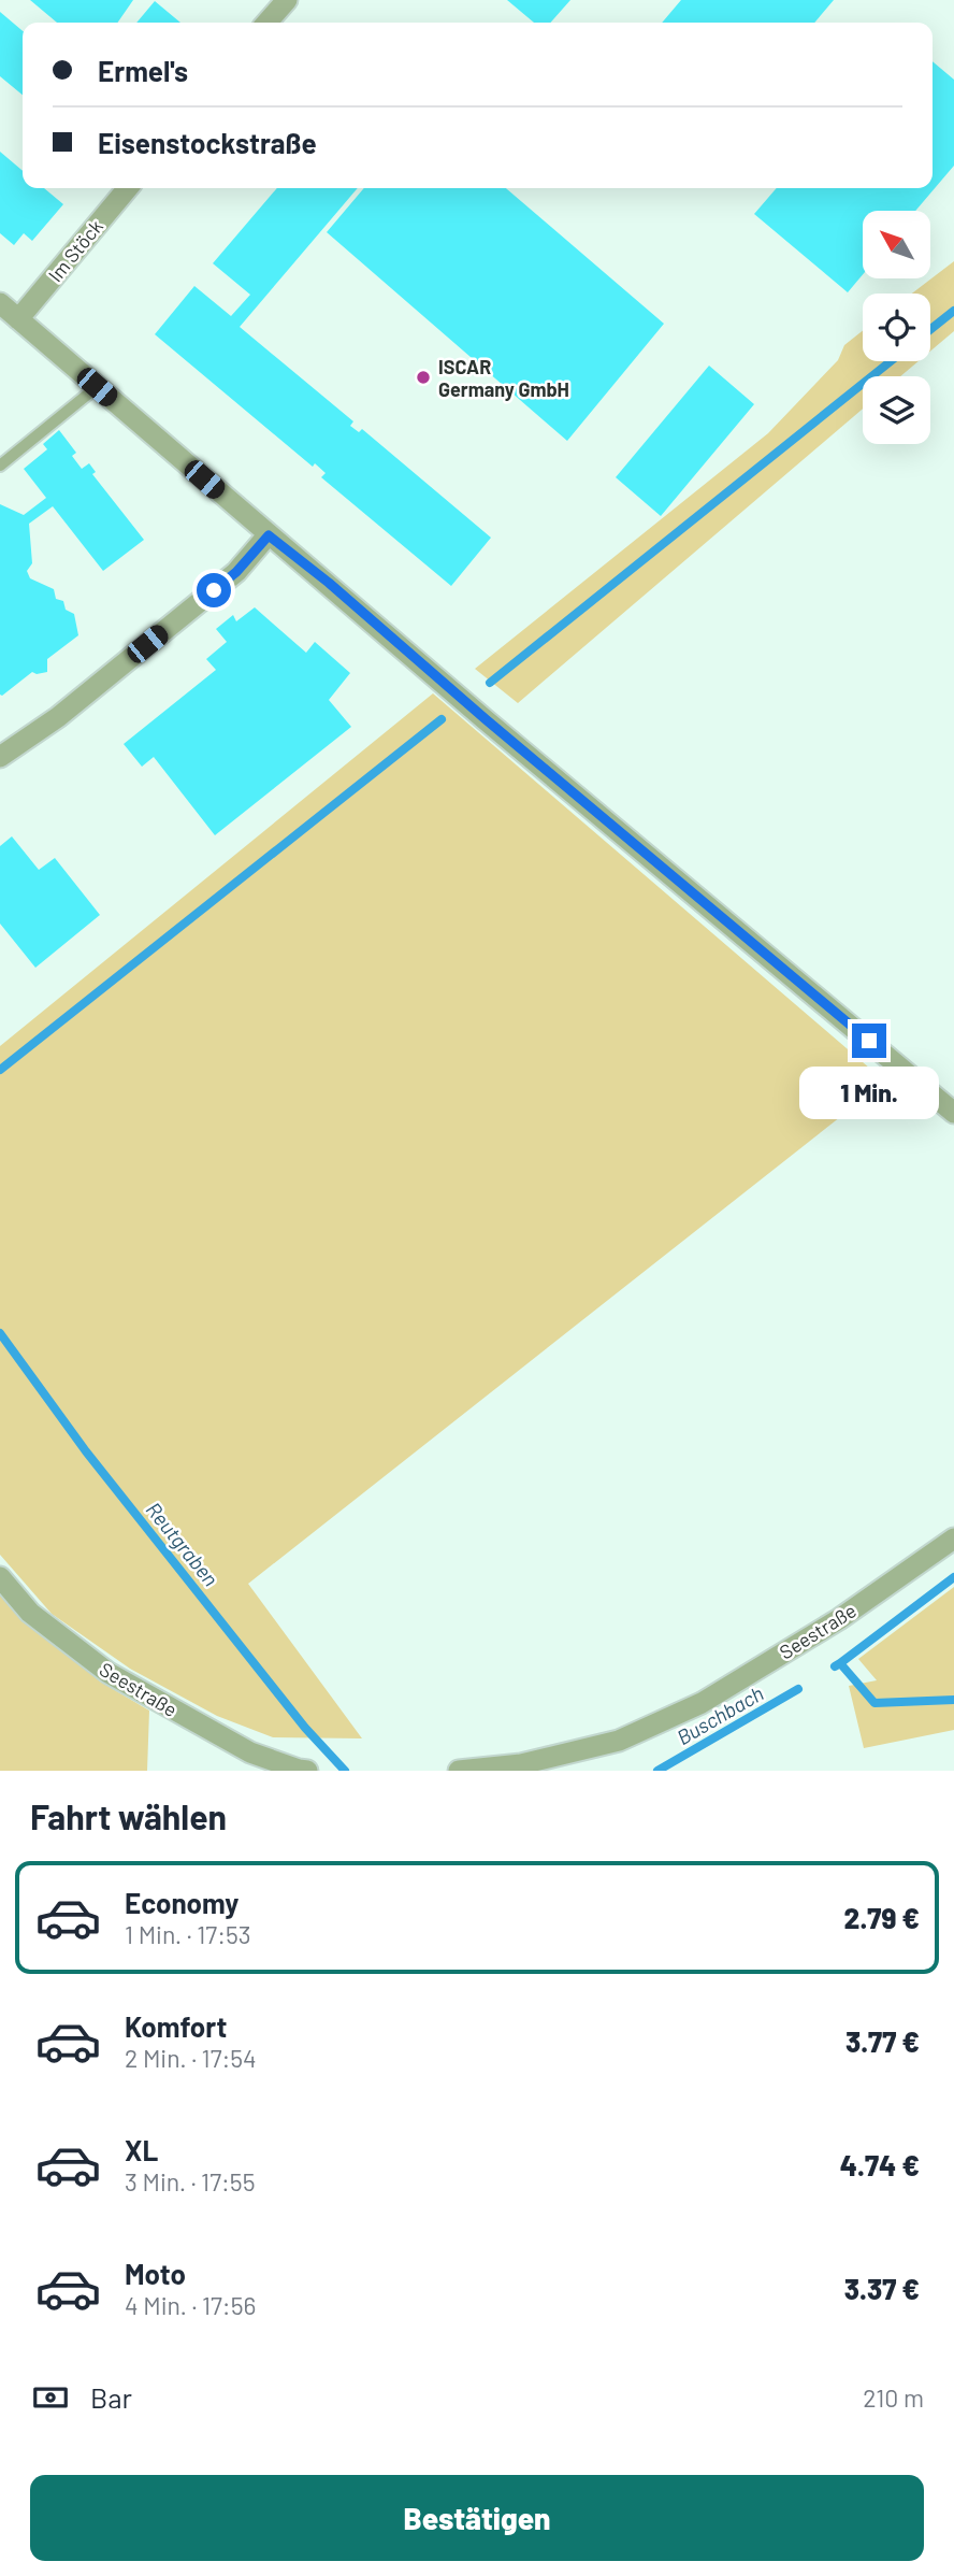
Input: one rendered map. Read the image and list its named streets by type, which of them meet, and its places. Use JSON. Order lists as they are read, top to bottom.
{
  "streets": {
    "street": ["Im Stöck", "Seestraße"]
  },
  "water": ["Reutgraben", "Buschbach"],
  "places": ["ISCAR Germany GmbH"],
  "north": "top left",
  "page": {
    "banner": ["Ermel's", "Eisenstockstraße"],
    "bubble": "1 Min.",
    "heading": "Fahrt wählen",
    "list": [
      {
        "name": "Economy",
        "note": "1 Min. · 17:53",
        "value": "2.79 €"
      },
      {
        "name": "Komfort",
        "note": "2 Min. · 17:54",
        "value": "3.77 €"
      },
      {
        "name": "XL",
        "note": "3 Min. · 17:55",
        "value": "4.74 €"
      },
      {
        "name": "Moto",
        "note": "4 Min. · 17:56",
        "value": "3.37 €"
      }
    ],
    "pay": ["Bar", "210 m"],
    "buttons": "Bestätigen"
  }
}
